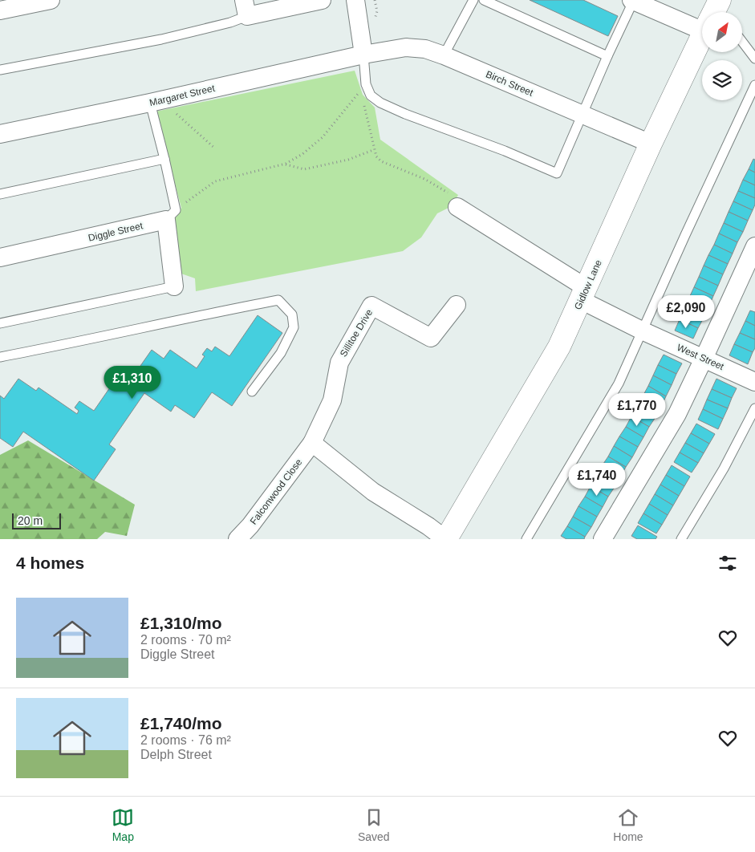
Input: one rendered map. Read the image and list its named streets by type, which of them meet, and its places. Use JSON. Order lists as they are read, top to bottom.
{
  "streets": {
    "street": [
      "Birch Street",
      "Margaret Street",
      "Diggle Street",
      "Gidlow Lane",
      "Sillitoe Drive",
      "West Street",
      "Falconwood Close"
    ]
  },
  "crossings": [
    ["Birch Street", "Margaret Street"],
    ["Birch Street", "Gidlow Lane"],
    ["Gidlow Lane", "West Street"],
    ["Sillitoe Drive", "Falconwood Close"]
  ],
  "scale_bar": "20 m",
  "north": "top right",
  "page": {
    "price": [
      "£2,090",
      "£1,310",
      "£1,770",
      "£1,740"
    ],
    "scale": "20 m",
    "heading": "4 homes",
    "list": [
      {
        "name": "£1,310/mo",
        "note": "2 rooms · 70 m² · Diggle Street"
      },
      {
        "name": "£1,740/mo",
        "note": "2 rooms · 76 m² · Delph Street"
      }
    ],
    "tabs": ["Map", "Saved", "Home"]
  }
}
